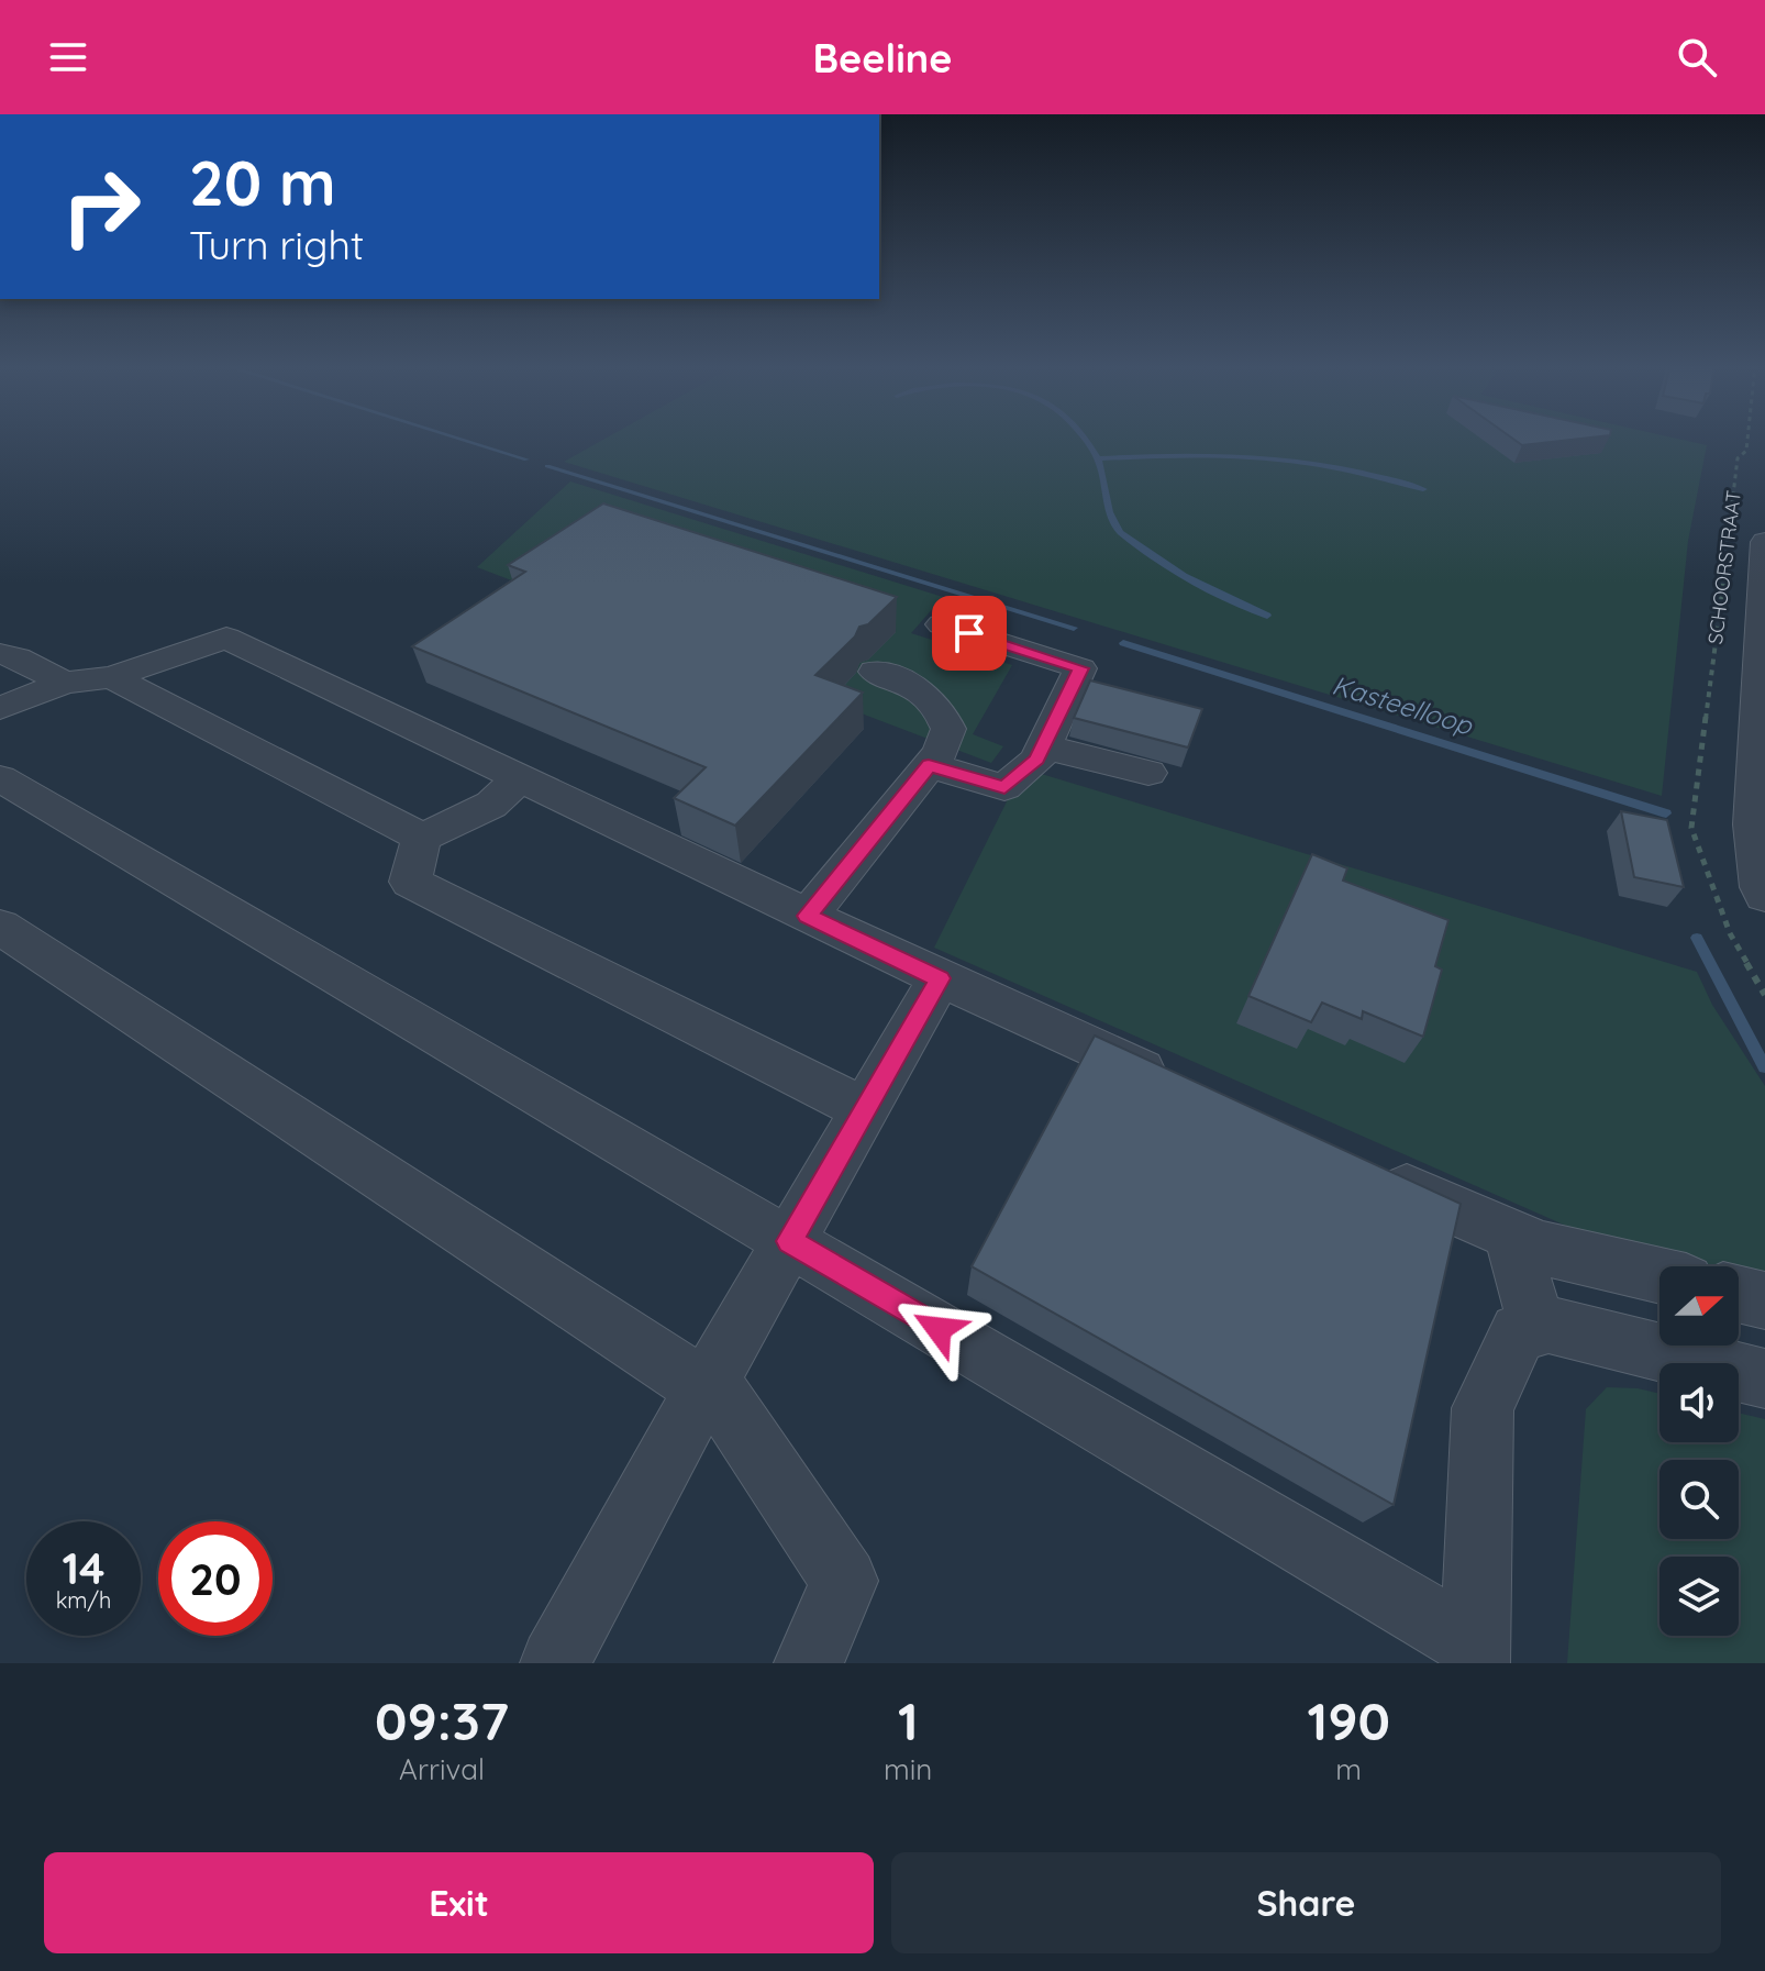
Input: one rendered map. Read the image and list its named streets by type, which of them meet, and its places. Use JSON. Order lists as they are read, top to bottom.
{
  "streets": {
    "street": ["SCHOORSTRAAT"]
  },
  "water": ["Kasteelloop"],
  "north": "right",
  "page": {
    "header": "Beeline",
    "turn": ["20 m", "Turn right"],
    "speed": "14 km/h",
    "limit": "20",
    "eta": [
      "09:37",
      "Arrival",
      "1",
      "min",
      "190",
      "m"
    ],
    "buttons": ["Exit", "Share"]
  }
}
